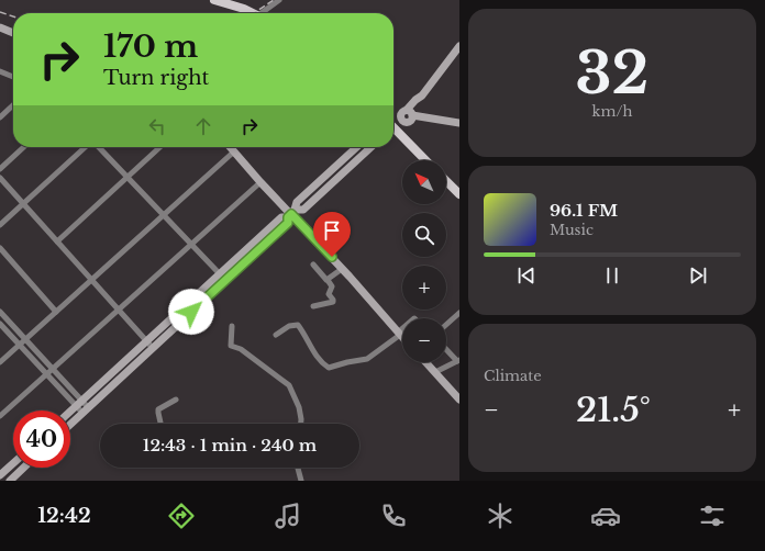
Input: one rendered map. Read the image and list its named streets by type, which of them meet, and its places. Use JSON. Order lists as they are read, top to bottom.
{
  "north": "top left",
  "page": {
    "tile": [
      ["32", "km/h"],
      "Climate"
    ],
    "turn": ["170 m", "Turn right"],
    "map_buttons": ["+", "−"],
    "song": ["96.1 FM", "Music"],
    "heat": ["−", "21.5°", "+"],
    "limit": "40",
    "trip": "12:43 · 1 min · 240 m",
    "tabs": "12:42"
  }
}
